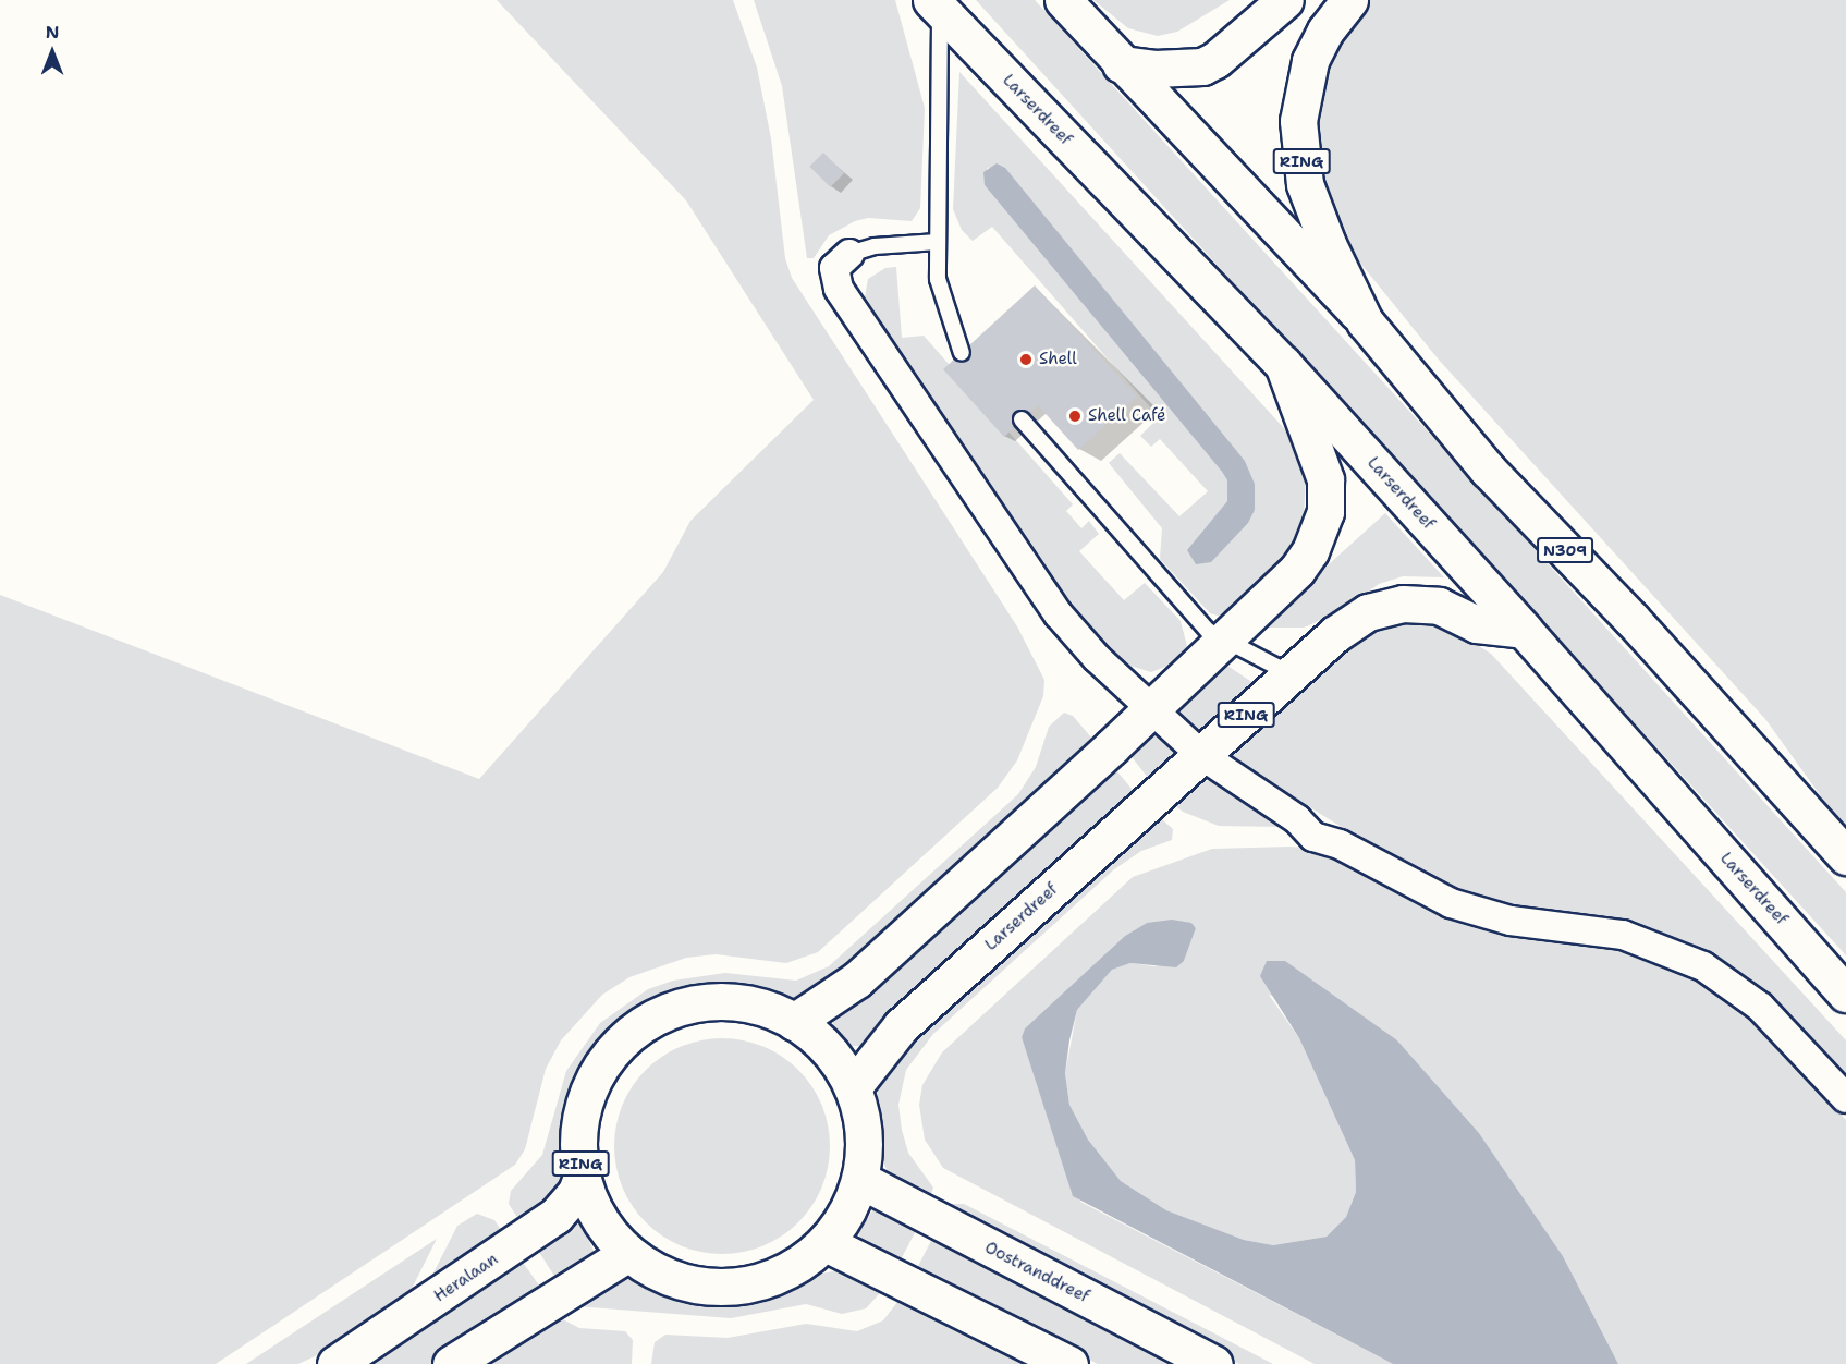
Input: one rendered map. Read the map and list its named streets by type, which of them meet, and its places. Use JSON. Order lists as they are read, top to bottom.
{
  "streets": {
    "main road": [
      "Larserdreef",
      "RING",
      "N309",
      "Oostranddreef",
      "Heralaan"
    ]
  },
  "crossings": [
    ["Larserdreef", "RING"],
    ["RING", "N309"],
    ["RING", "Oostranddreef"],
    ["RING", "Heralaan"]
  ],
  "places": ["Shell", "Shell Café"],
  "north": "top"
}
